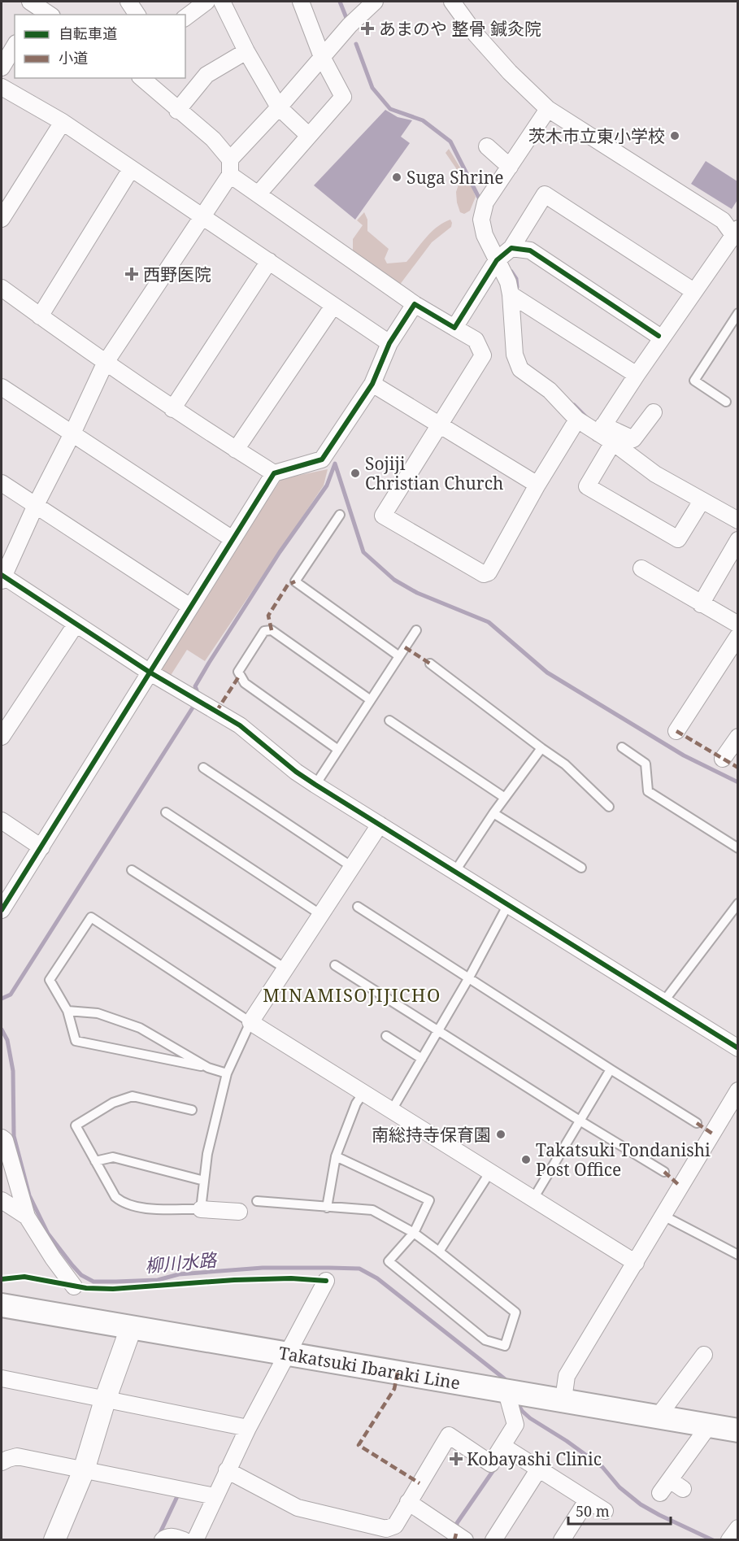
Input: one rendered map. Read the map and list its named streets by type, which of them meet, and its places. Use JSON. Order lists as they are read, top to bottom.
{
  "streets": {
    "main road": ["Takatsuki Ibaraki Line"]
  },
  "districts": ["MINAMISOJIJICHO"],
  "water": ["柳川水路"],
  "places": {
    "health": ["あまのや 整骨 鍼灸院", "西野医院", "Kobayashi Clinic"],
    "other": [
      "茨木市立東小学校",
      "Suga Shrine",
      "Sojiji Christian Church",
      "南総持寺保育園",
      "Takatsuki Tondanishi Post Office"
    ]
  },
  "legend": ["自転車道", "小道"],
  "scale_bar": "50 m"
}
